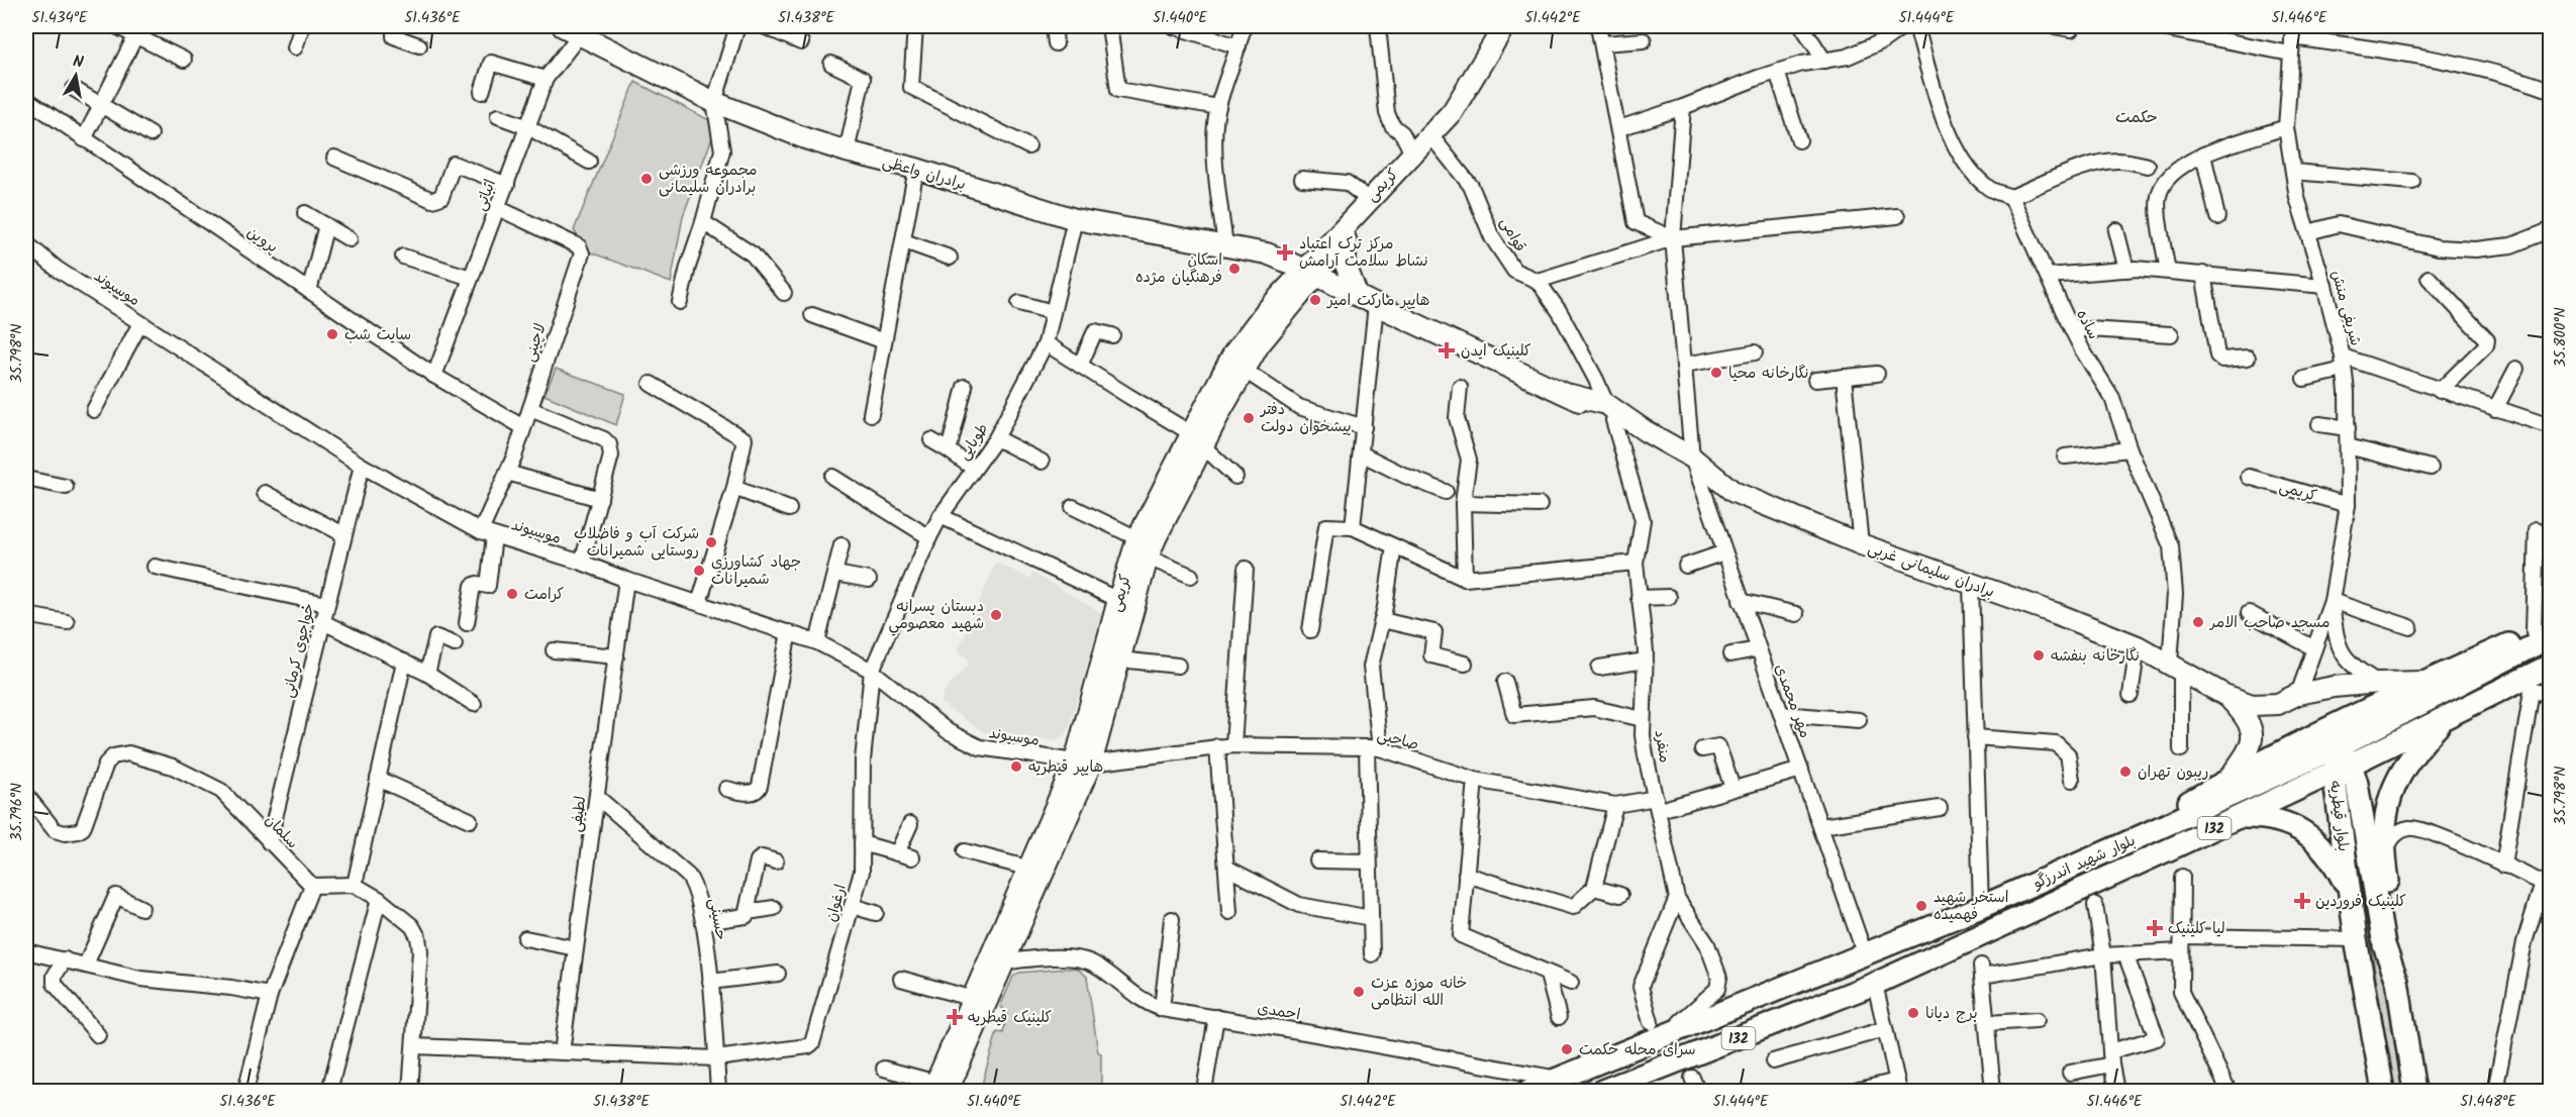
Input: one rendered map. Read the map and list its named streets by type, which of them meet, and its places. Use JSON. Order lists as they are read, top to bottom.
{
  "streets": {
    "main road": [
      "برادران واعظی",
      "کریمی",
      "برادران سلیمانی غربی",
      "بلوار قیطریه",
      "132",
      "بلوار شهید اندرزگو"
    ],
    "street": [
      "اثباتی",
      "قوامی",
      "پروین",
      "موسیوند",
      "شریفی منش",
      "ساده",
      "لاچینی",
      "طوبایی",
      "خواجوی کرمانی",
      "مهر محمدی",
      "صاحبی",
      "منفرد",
      "لطیفی",
      "سلمان",
      "ارغوان",
      "حسینی",
      "احمدی"
    ]
  },
  "crossings": [
    ["برادران واعظی", "کریمی"],
    ["برادران واعظی", "اثباتی"],
    ["برادران واعظی", "طوبایی"],
    ["برادران واعظی", "برادران سلیمانی غربی"],
    ["کریمی", "قوامی"],
    ["کریمی", "موسیوند"],
    ["کریمی", "شریفی منش"],
    ["کریمی", "برادران سلیمانی غربی"],
    ["کریمی", "صاحبی"],
    ["کریمی", "احمدی"],
    ["اثباتی", "پروین"],
    ["اثباتی", "لاچینی"],
    ["قوامی", "برادران سلیمانی غربی"],
    ["قوامی", "منفرد"],
    ["پروین", "لاچینی"],
    ["موسیوند", "لاچینی"],
    ["موسیوند", "طوبایی"],
    ["موسیوند", "خواجوی کرمانی"],
    ["موسیوند", "صاحبی"],
    ["موسیوند", "لطیفی"],
    ["موسیوند", "ارغوان"],
    ["ساده", "برادران سلیمانی غربی"],
    ["طوبایی", "ارغوان"],
    ["برادران سلیمانی غربی", "مهر محمدی"],
    ["برادران سلیمانی غربی", "منفرد"],
    ["خواجوی کرمانی", "سلمان"],
    ["مهر محمدی", "صاحبی"],
    ["مهر محمدی", "بلوار شهید اندرزگو"],
    ["صاحبی", "منفرد"],
    ["منفرد", "بلوار شهید اندرزگو"],
    ["لطیفی", "حسینی"],
    ["بلوار قیطریه", "بلوار شهید اندرزگو"],
    ["بلوار شهید اندرزگو", "احمدی"],
    ["ارغوان", "حسینی"]
  ],
  "districts": ["حکمت"],
  "places": {
    "other": [
      "مجموعه ورزشی برادران سلیمانی",
      "اسکان فرهنگیان مژده",
      "هایپر مارکت امیر",
      "سایت شب",
      "نگارخانه محیا",
      "دفتر پیشخوان دولت",
      "شرکت آب و فاضلاب روستایی شمیرانات",
      "جهاد کشاورزی شمیرانات",
      "کرامت",
      "دبستان پسرانه شهيد معصومي",
      "مسجد صاحب الامر",
      "نگارخانه بنفشه",
      "هایپر قیطریه",
      "ریبون تهران",
      "استخر شهید فهمیده",
      "خانه موزه عزت الله انتظامی",
      "برج دیانا",
      "سرای محله حکمت"
    ],
    "health": [
      "مرکز ترک اعتیاد نشاط سلامت آرامش",
      "کلینیک ایدن",
      "کلینیک فروردین",
      "لیا کلینیک",
      "کلینیک قیطریه"
    ]
  },
  "north": "top",
  "coordinates": [
    "51.434°E",
    "51.436°E",
    "51.438°E",
    "51.440°E",
    "51.442°E",
    "51.444°E",
    "51.446°E",
    "35.800°N",
    "35.798°N",
    "35.796°N",
    "51.448°E"
  ]
}
